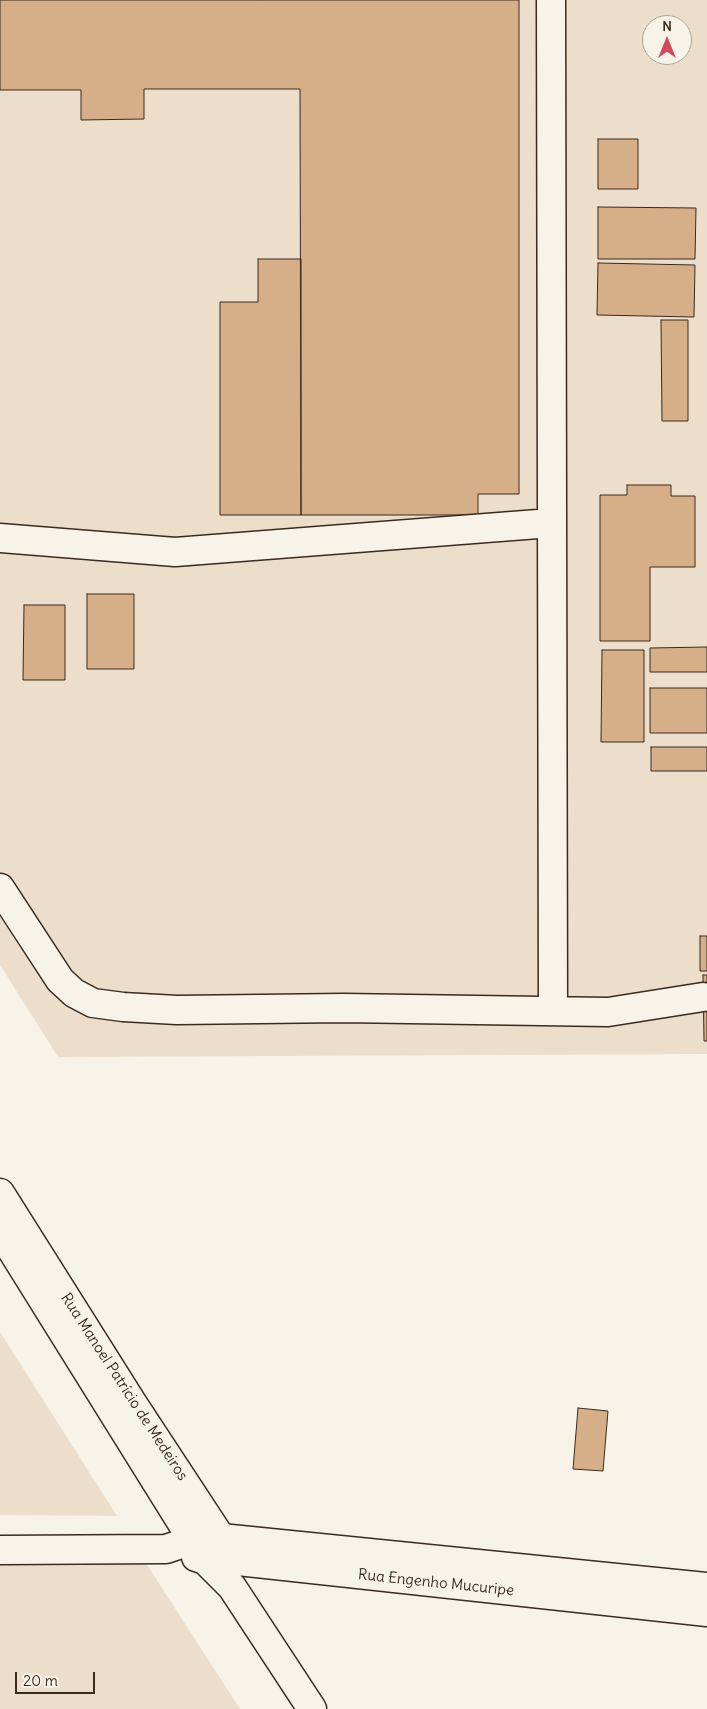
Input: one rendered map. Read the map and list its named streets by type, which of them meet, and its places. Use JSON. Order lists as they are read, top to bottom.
{
  "streets": {
    "street": ["Rua Manoel Patrício de Medeiros", "Rua Engenho Mucuripe"]
  },
  "crossings": [
    ["Rua Manoel Patrício de Medeiros", "Rua Engenho Mucuripe"]
  ],
  "scale_bar": "20 m",
  "north": "top"
}
